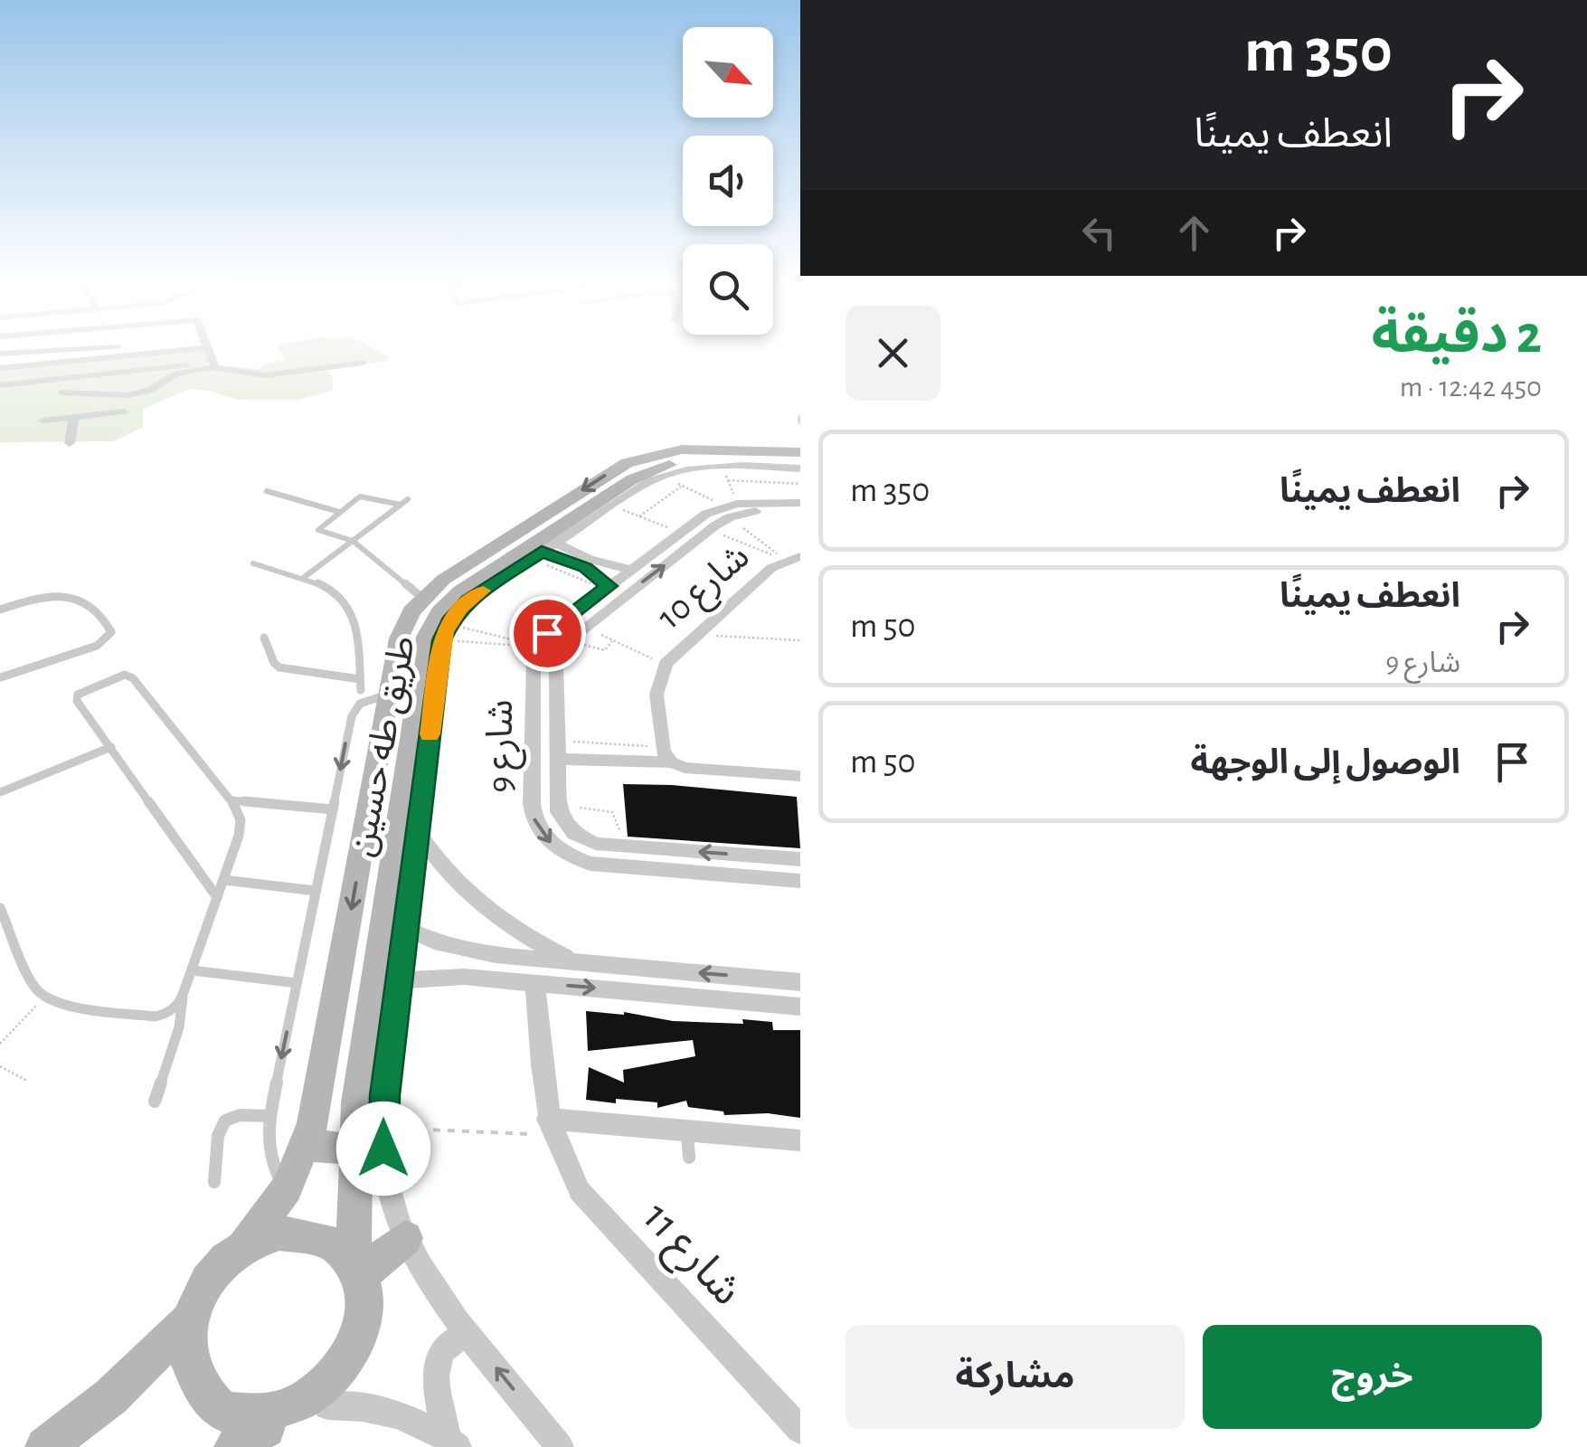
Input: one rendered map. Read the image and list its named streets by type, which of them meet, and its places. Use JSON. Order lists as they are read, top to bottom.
{
  "streets": {
    "main road": ["طريق طه حسين"],
    "street": ["شارع 10", "شارع 9", "شارع 11"]
  },
  "north": "bottom right",
  "page": {
    "turn": ["350 m", "انعطف يمينًا"],
    "heading": ["2 دقيقة", "450 m · 12:42"],
    "list": [
      {
        "name": "انعطف يمينًا",
        "value": "350 m"
      },
      {
        "name": "انعطف يمينًا",
        "note": "شارع 9",
        "value": "50 m"
      },
      {
        "name": "الوصول إلى الوجهة",
        "value": "50 m"
      }
    ],
    "buttons": ["خروج", "مشاركة"]
  }
}
